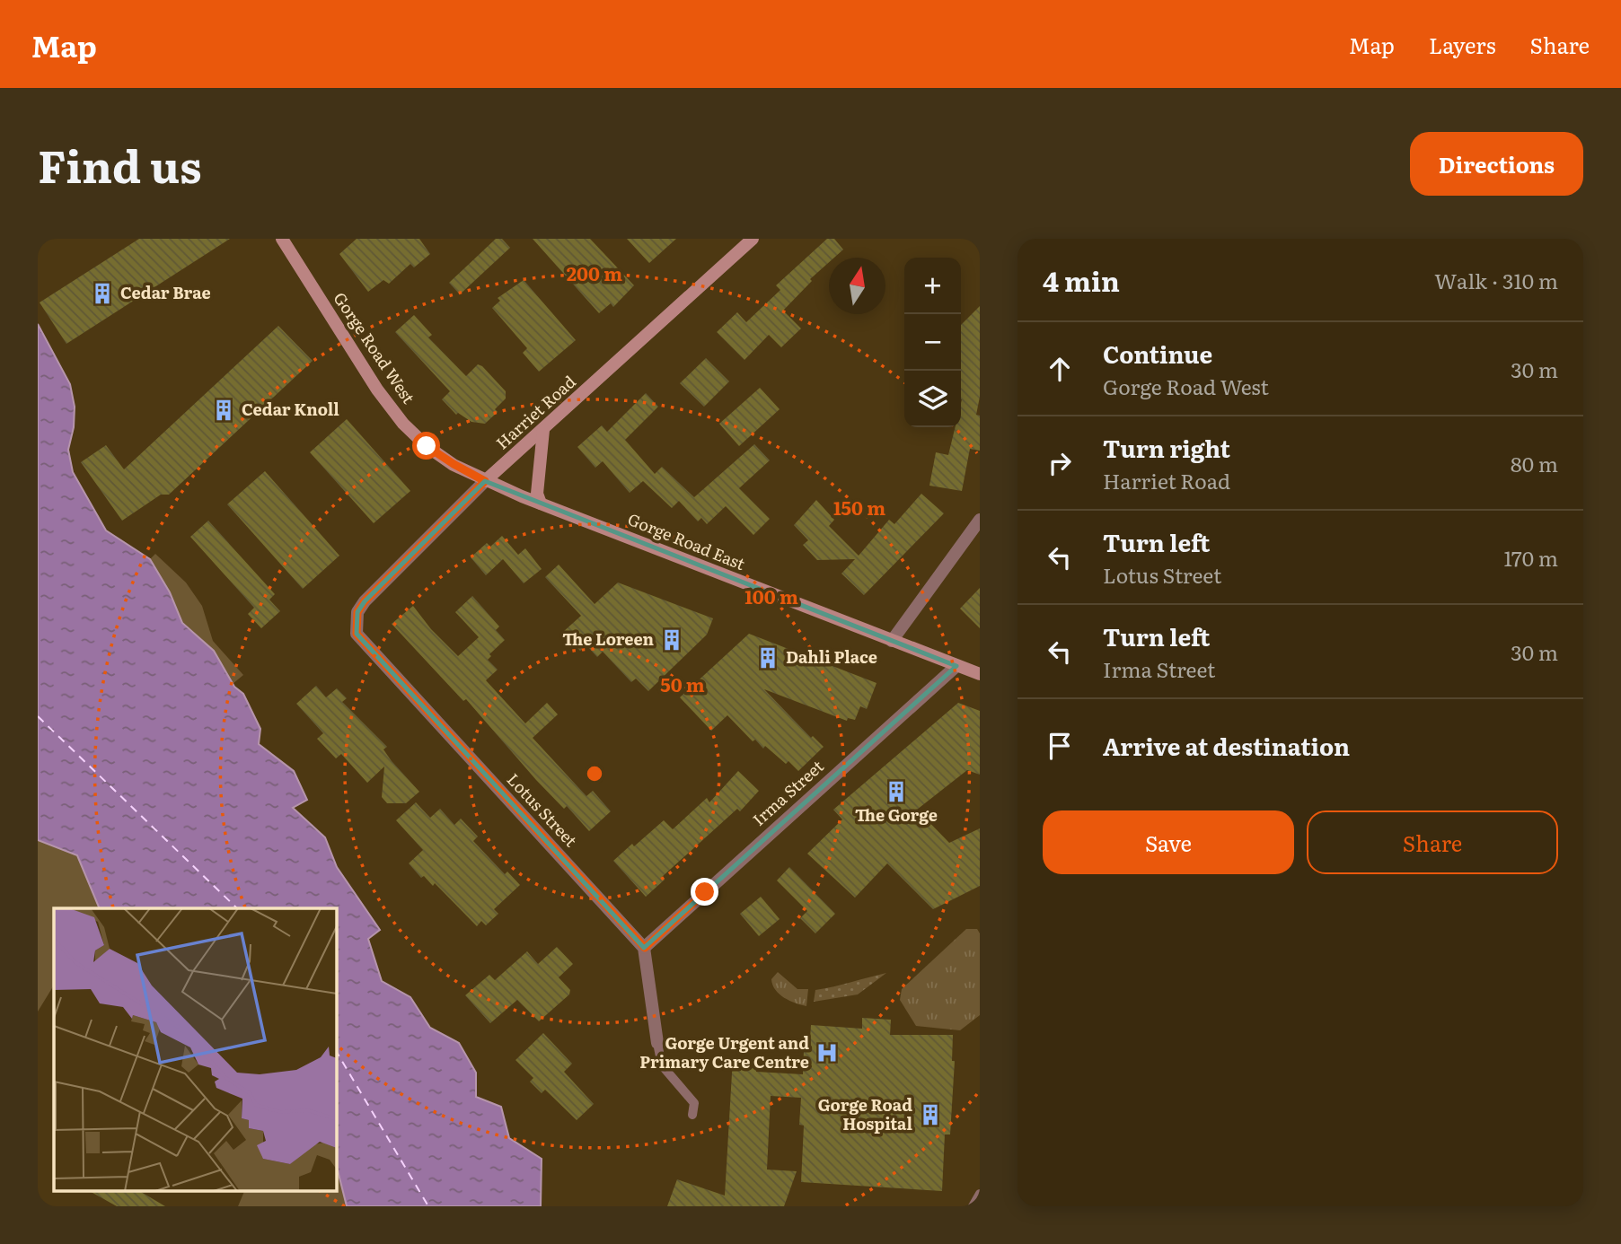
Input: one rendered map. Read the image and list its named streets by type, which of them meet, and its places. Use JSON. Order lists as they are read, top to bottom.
{
  "streets": {
    "main road": ["Gorge Road West", "Harriet Road", "Gorge Road East"],
    "street": ["Irma Street", "Lotus Street"]
  },
  "crossings": [
    ["Gorge Road West", "Harriet Road"],
    ["Gorge Road West", "Gorge Road East"],
    ["Harriet Road", "Gorge Road East"],
    ["Harriet Road", "Lotus Street"],
    ["Gorge Road East", "Irma Street"],
    ["Irma Street", "Lotus Street"]
  ],
  "places": {
    "building": [
      "Cedar Brae",
      "Cedar Knoll",
      "The Loreen",
      "Dahli Place",
      "The Gorge",
      "Gorge Road Hospital"
    ],
    "hospital": ["Gorge Urgent and Primary Care Centre"]
  },
  "north": "top",
  "page": {
    "header": "Map",
    "nav": ["Map", "Layers", "Share"],
    "title": "Find us",
    "buttons": [
      "Directions",
      ["Save", "Share"]
    ],
    "heading": ["4 min", "Walk · 310 m"],
    "map_buttons": ["+", "−"],
    "list": [
      ["Continue", "Gorge Road West", "30 m"],
      ["Turn right", "Harriet Road", "80 m"],
      ["Turn left", "Lotus Street", "170 m"],
      ["Turn left", "Irma Street", "30 m"],
      "Arrive at destination"
    ]
  },
  "rings": [
    "200 m",
    "150 m",
    "100 m",
    "50 m"
  ]
}
